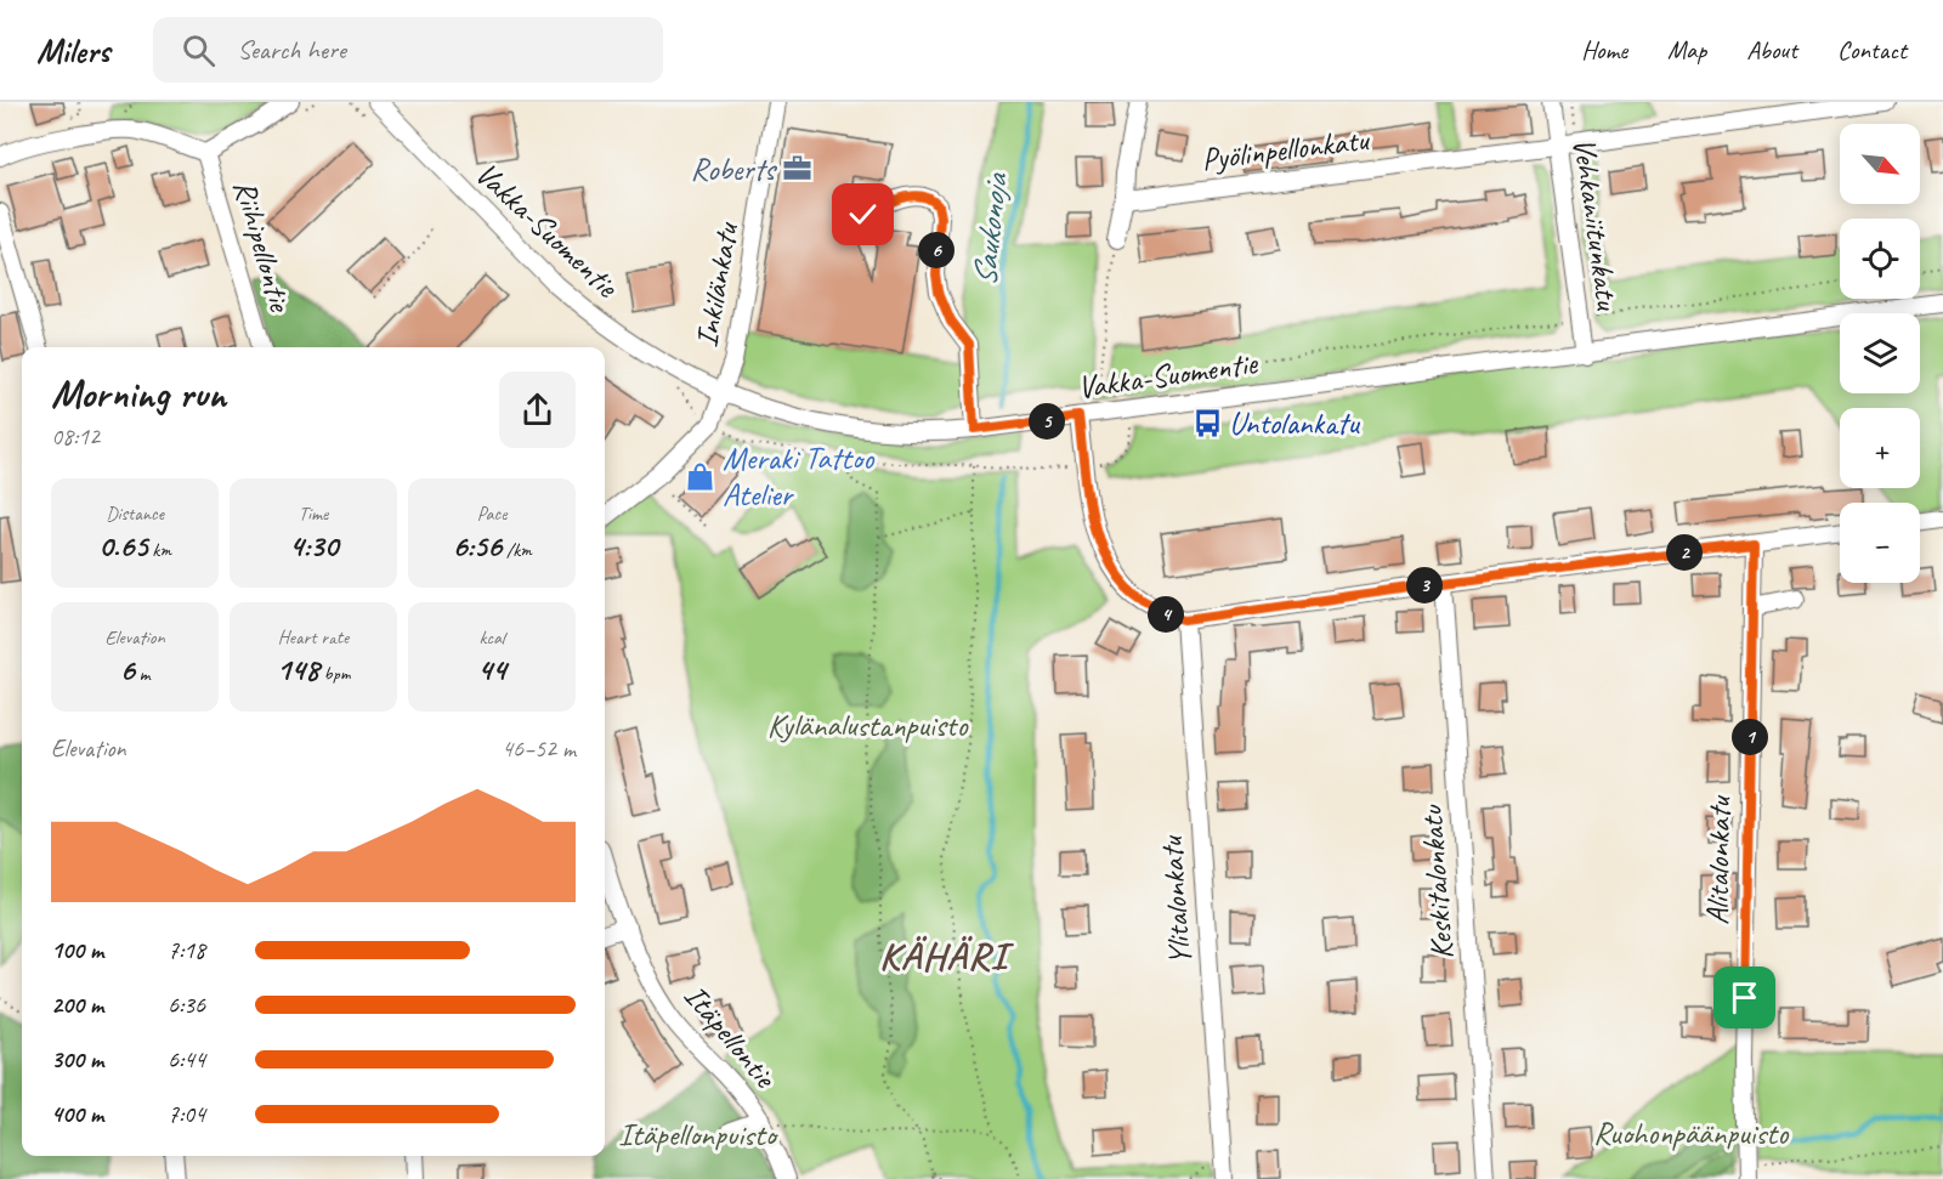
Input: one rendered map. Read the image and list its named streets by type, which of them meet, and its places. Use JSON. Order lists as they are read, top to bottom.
{
  "streets": {
    "street": [
      "Pyölinpellonkatu",
      "Vehkaniitunkatu",
      "Vakka-Suomentie",
      "Riihipellontie",
      "Inkilänkatu",
      "Alitalonkatu",
      "Keskitalonkatu",
      "Ylitalonkatu",
      "Itäpellontie"
    ]
  },
  "crossings": [
    ["Pyölinpellonkatu", "Vehkaniitunkatu"],
    ["Vehkaniitunkatu", "Vakka-Suomentie"],
    ["Vakka-Suomentie", "Inkilänkatu"]
  ],
  "districts": ["KÄHÄRI"],
  "water": ["Saukonoja"],
  "parks": ["Kylänalustanpuisto", "Ruohonpäänpuisto", "Itäpellonpuisto"],
  "places": {
    "office": ["Roberts"],
    "bus stop": ["Untolankatu"],
    "shop": ["Meraki Tattoo Atelier"]
  },
  "north": "bottom right",
  "page": {
    "header": "Milers",
    "search": "Search here",
    "nav": [
      "Home",
      "Map",
      "About",
      "Contact"
    ],
    "map_buttons": ["+", "−"],
    "pins": [
      "6",
      "5",
      "2",
      "3",
      "4",
      "1"
    ],
    "heading": ["Morning run", "08:12"],
    "stats": [
      ["Distance", "0.65 km"],
      ["Time", "4:30"],
      ["Pace", "6:56 /km"],
      ["Elevation", "6 m"],
      ["Heart rate", "148 bpm"],
      ["kcal", "44"]
    ],
    "chart": ["Elevation", "46–52 m"],
    "list": [
      {
        "name": "100 m",
        "note": "7:18"
      },
      {
        "name": "200 m",
        "note": "6:36"
      },
      {
        "name": "300 m",
        "note": "6:44"
      },
      {
        "name": "400 m",
        "note": "7:04"
      }
    ]
  }
}
